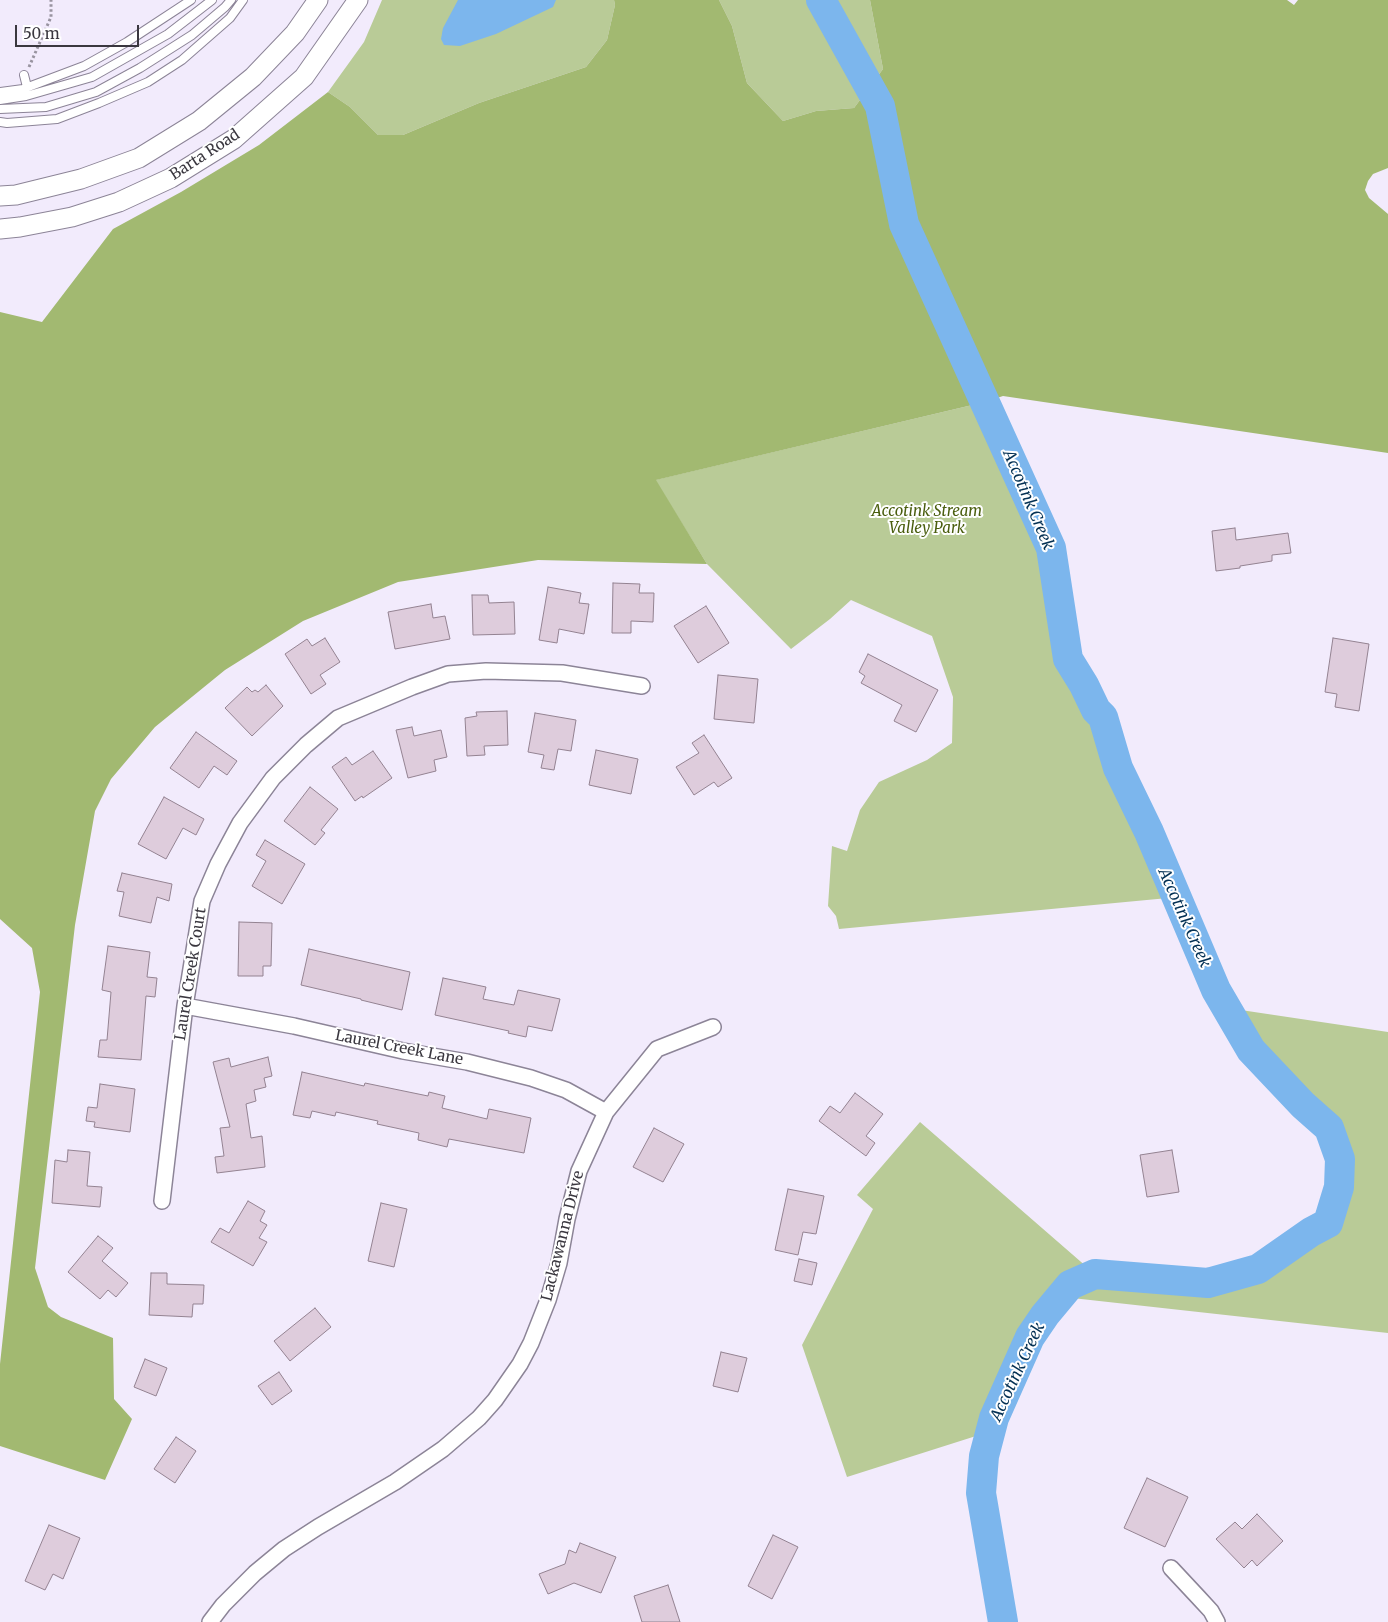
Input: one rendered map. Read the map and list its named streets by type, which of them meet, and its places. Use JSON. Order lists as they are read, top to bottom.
{
  "streets": {
    "street": [
      "Barta Road",
      "Laurel Creek Court",
      "Laurel Creek Lane",
      "Lackawanna Drive"
    ]
  },
  "crossings": [
    ["Laurel Creek Court", "Laurel Creek Lane"],
    ["Laurel Creek Lane", "Lackawanna Drive"]
  ],
  "water": ["Accotink Creek"],
  "parks": ["Accotink Stream Valley Park"],
  "scale_bar": "50 m"
}
